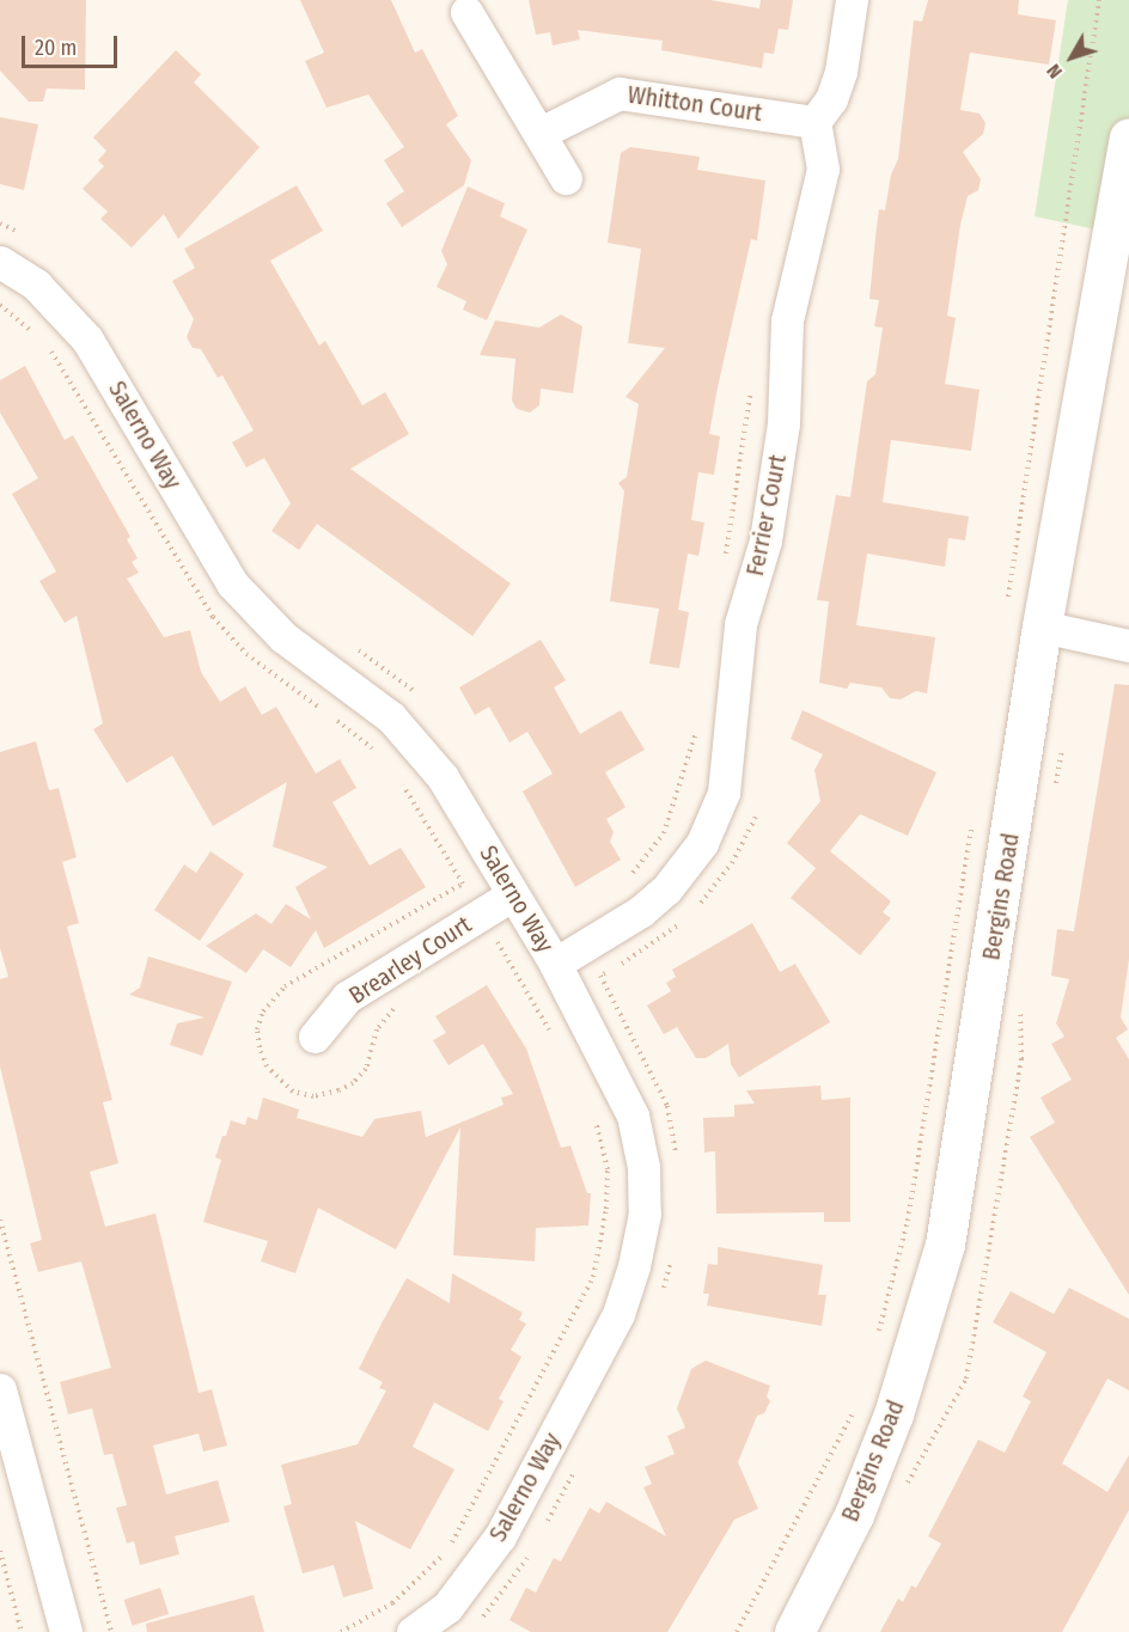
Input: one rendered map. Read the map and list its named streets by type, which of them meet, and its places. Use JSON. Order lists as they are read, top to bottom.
{
  "streets": {
    "main road": ["Bergins Road"],
    "street": [
      "Whitton Court",
      "Salerno Way",
      "Ferrier Court",
      "Brearley Court"
    ]
  },
  "crossings": [
    ["Whitton Court", "Ferrier Court"],
    ["Salerno Way", "Ferrier Court"],
    ["Salerno Way", "Brearley Court"]
  ],
  "scale_bar": "20 m",
  "north": "bottom left"
}
